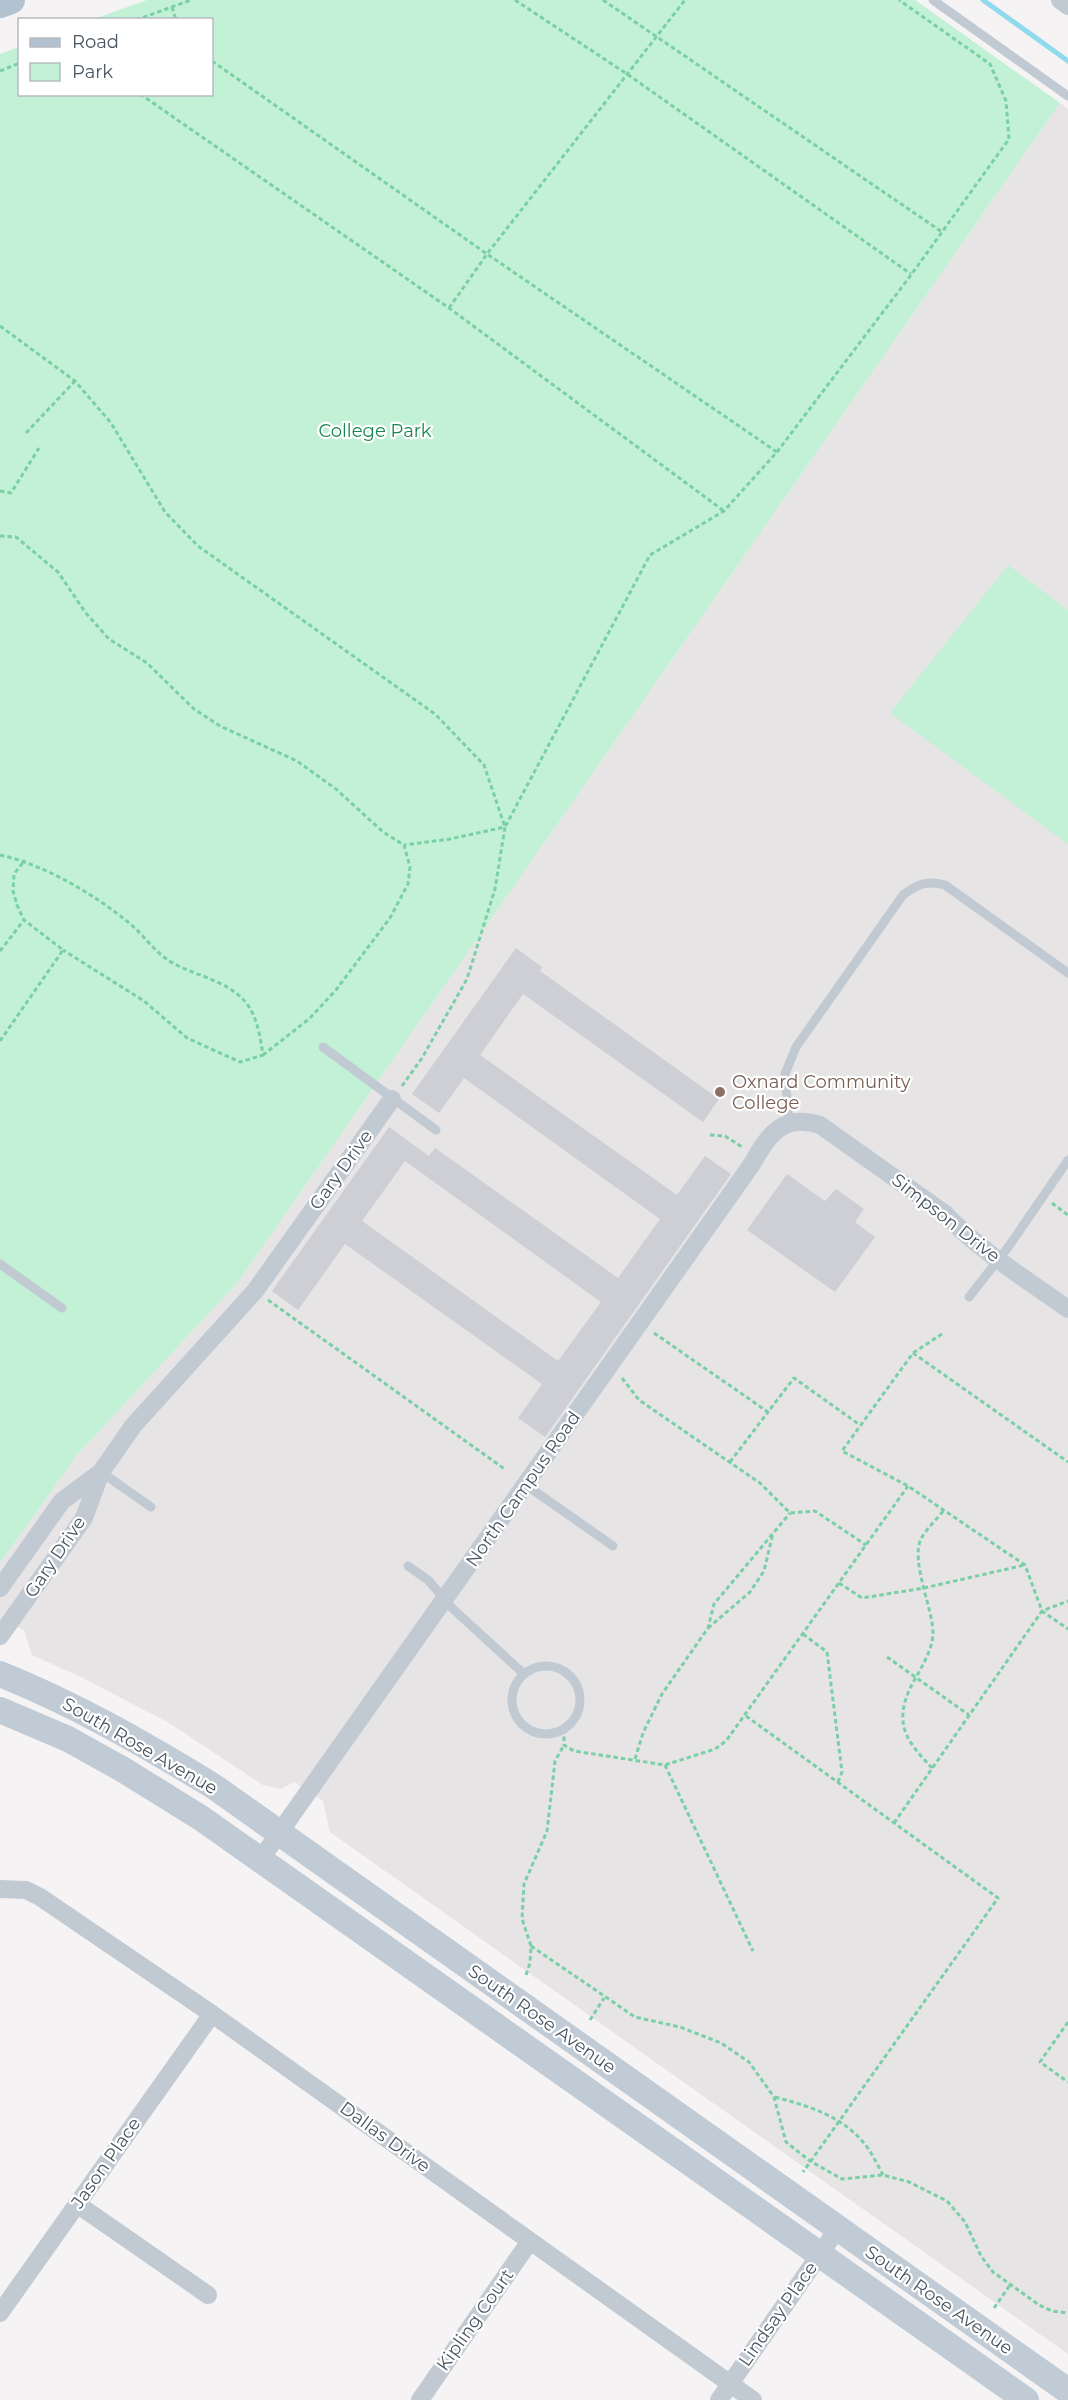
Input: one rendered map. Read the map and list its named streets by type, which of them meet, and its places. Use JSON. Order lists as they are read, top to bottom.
{
  "streets": {
    "main road": ["South Rose Avenue"],
    "street": [
      "Gary Drive",
      "Simpson Drive",
      "North Campus Road",
      "Dallas Drive",
      "Jason Place",
      "Lindsay Place",
      "Kipling Court"
    ]
  },
  "crossings": [
    ["Simpson Drive", "North Campus Road"],
    ["North Campus Road", "South Rose Avenue"],
    ["South Rose Avenue", "Lindsay Place"],
    ["Dallas Drive", "Jason Place"],
    ["Dallas Drive", "Lindsay Place"],
    ["Dallas Drive", "Kipling Court"]
  ],
  "parks": ["College Park"],
  "places": ["Oxnard Community College"],
  "legend": ["Road", "Park"]
}
